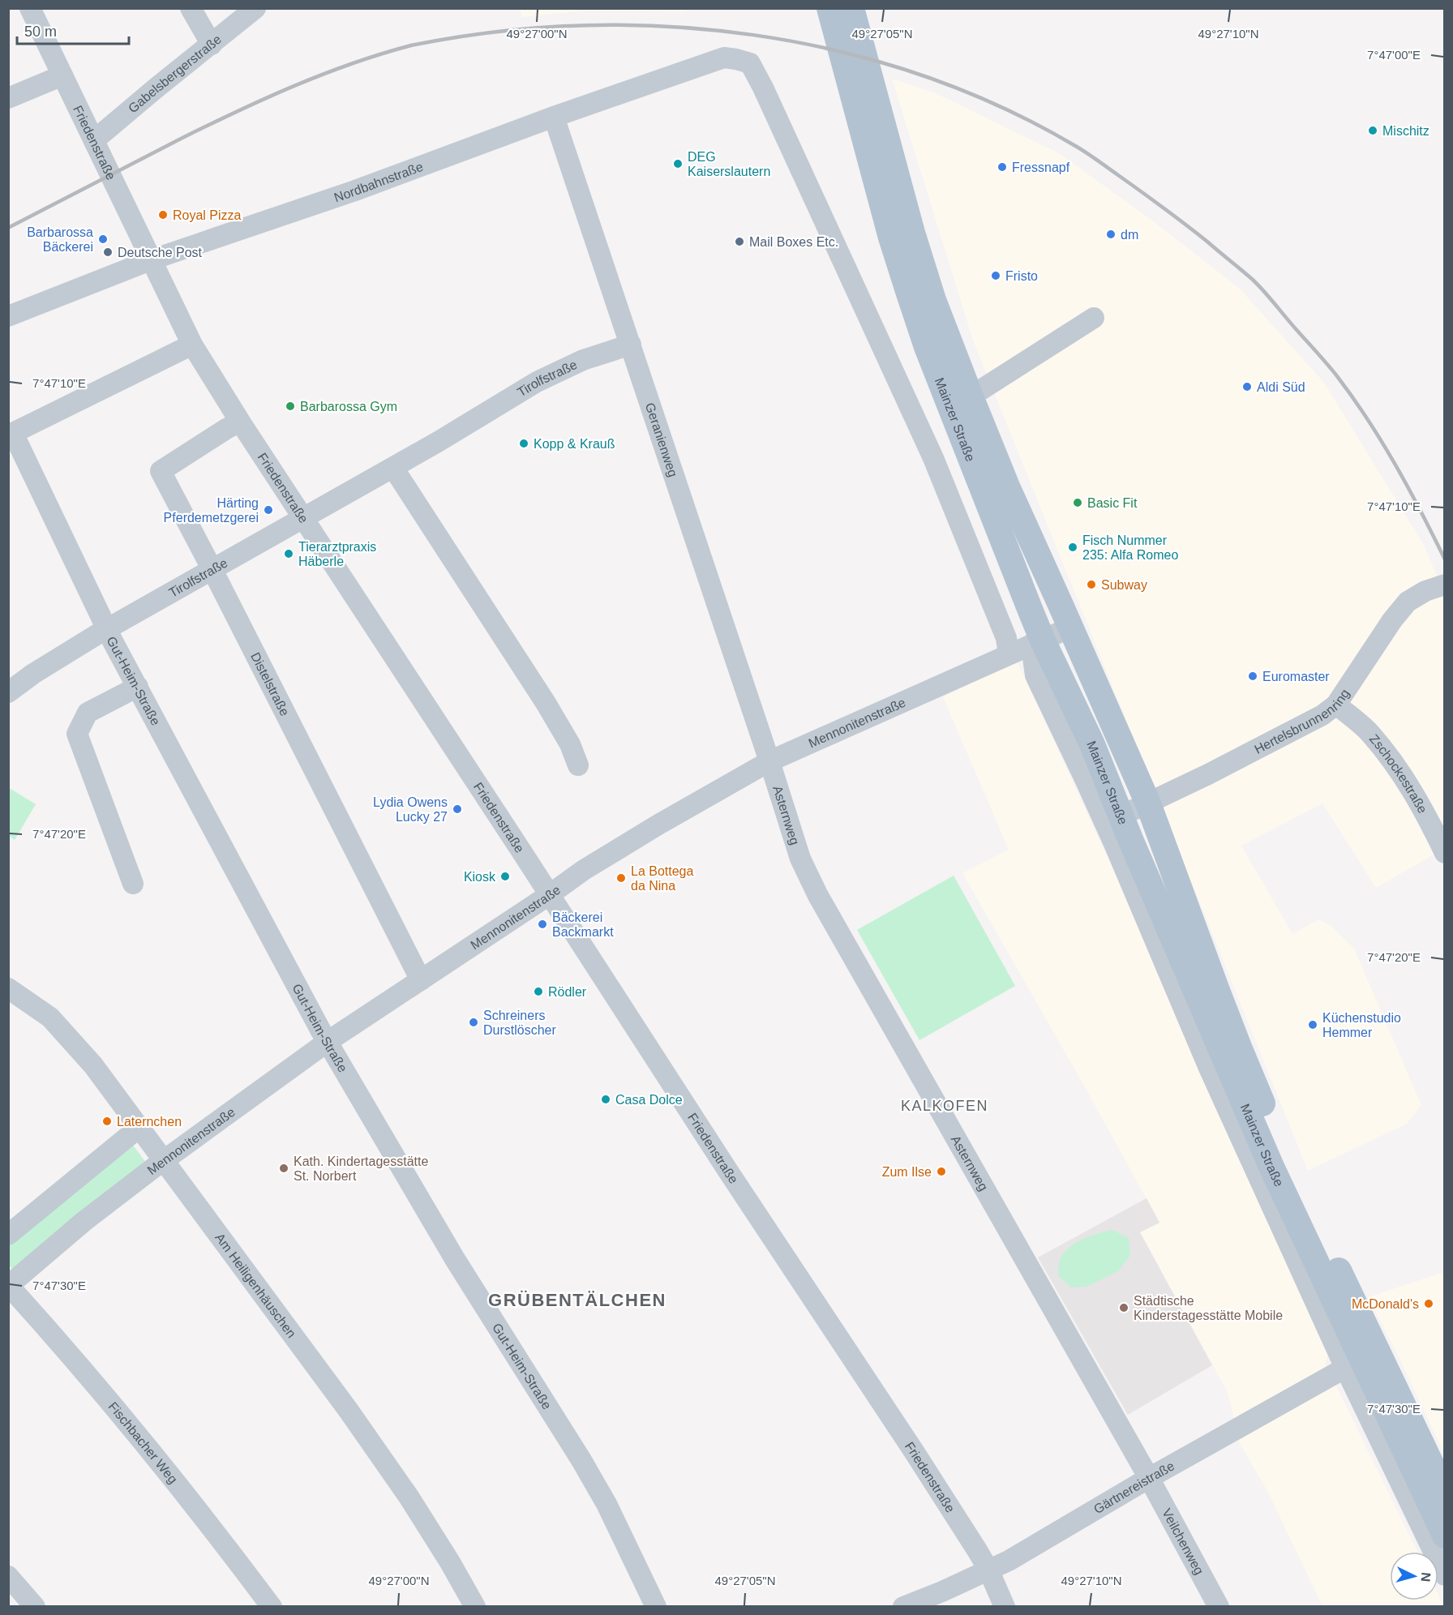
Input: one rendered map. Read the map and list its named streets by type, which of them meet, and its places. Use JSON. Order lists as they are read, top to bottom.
{
  "streets": {
    "main road": ["Mainzer Straße"],
    "street": [
      "Gabelsbergerstraße",
      "Friedenstraße",
      "Nordbahnstraße",
      "Tirolfstraße",
      "Geranienweg",
      "Gut-Heim-Straße",
      "Distelstraße",
      "Hertelsbrunnenring",
      "Mennonitenstraße",
      "Zschockestraße",
      "Asternweg",
      "Am Heiligenhäuschen",
      "Fischbacher Weg",
      "Gärtnereistraße",
      "Veilchenweg"
    ]
  },
  "crossings": [
    ["Gabelsbergerstraße", "Friedenstraße"],
    ["Friedenstraße", "Nordbahnstraße"],
    ["Friedenstraße", "Tirolfstraße"],
    ["Friedenstraße", "Distelstraße"],
    ["Friedenstraße", "Mennonitenstraße"],
    ["Friedenstraße", "Gärtnereistraße"],
    ["Nordbahnstraße", "Geranienweg"],
    ["Nordbahnstraße", "Mennonitenstraße"],
    ["Tirolfstraße", "Geranienweg"],
    ["Tirolfstraße", "Gut-Heim-Straße"],
    ["Tirolfstraße", "Distelstraße"],
    ["Mainzer Straße", "Hertelsbrunnenring"],
    ["Mainzer Straße", "Mennonitenstraße"],
    ["Mainzer Straße", "Gärtnereistraße"],
    ["Geranienweg", "Mennonitenstraße"],
    ["Geranienweg", "Asternweg"],
    ["Gut-Heim-Straße", "Mennonitenstraße"],
    ["Distelstraße", "Mennonitenstraße"],
    ["Hertelsbrunnenring", "Zschockestraße"],
    ["Mennonitenstraße", "Asternweg"],
    ["Mennonitenstraße", "Am Heiligenhäuschen"],
    ["Mennonitenstraße", "Fischbacher Weg"],
    ["Asternweg", "Gärtnereistraße"],
    ["Asternweg", "Veilchenweg"],
    ["Gärtnereistraße", "Veilchenweg"]
  ],
  "districts": ["KALKOFEN", "GRÜBENTÄLCHEN"],
  "places": [
    "Mischitz",
    "DEG Kaiserslautern",
    "Fressnapf",
    "Royal Pizza",
    "dm",
    "Barbarossa Bäckerei",
    "Mail Boxes Etc.",
    "Deutsche Post",
    "Fristo",
    "Aldi Süd",
    "Barbarossa Gym",
    "Kopp & Krauß",
    "Basic Fit",
    "Härting Pferdemetzgerei",
    "Fisch Nummer 235: Alfa Romeo",
    "Tierarztpraxis Häberle",
    "Subway",
    "Euromaster",
    "Lydia Owens Lucky 27",
    "Kiosk",
    "La Bottega da Nina",
    "Bäckerei Backmarkt",
    "Rödler",
    "Schreiners Durstlöscher",
    "Küchenstudio Hemmer",
    "Casa Dolce",
    "Laternchen",
    "Kath. Kindertagesstätte St. Norbert",
    "Zum Ilse",
    "McDonald's",
    "Städtische Kinderstagesstätte Mobile"
  ],
  "scale_bar": "50 m",
  "north": "right",
  "coordinates": [
    "49°27'00\"N",
    "49°27'05\"N",
    "49°27'10\"N",
    "7°47'00\"E",
    "7°47'10\"E",
    "7°47'20\"E",
    "7°47'30\"E"
  ]
}
